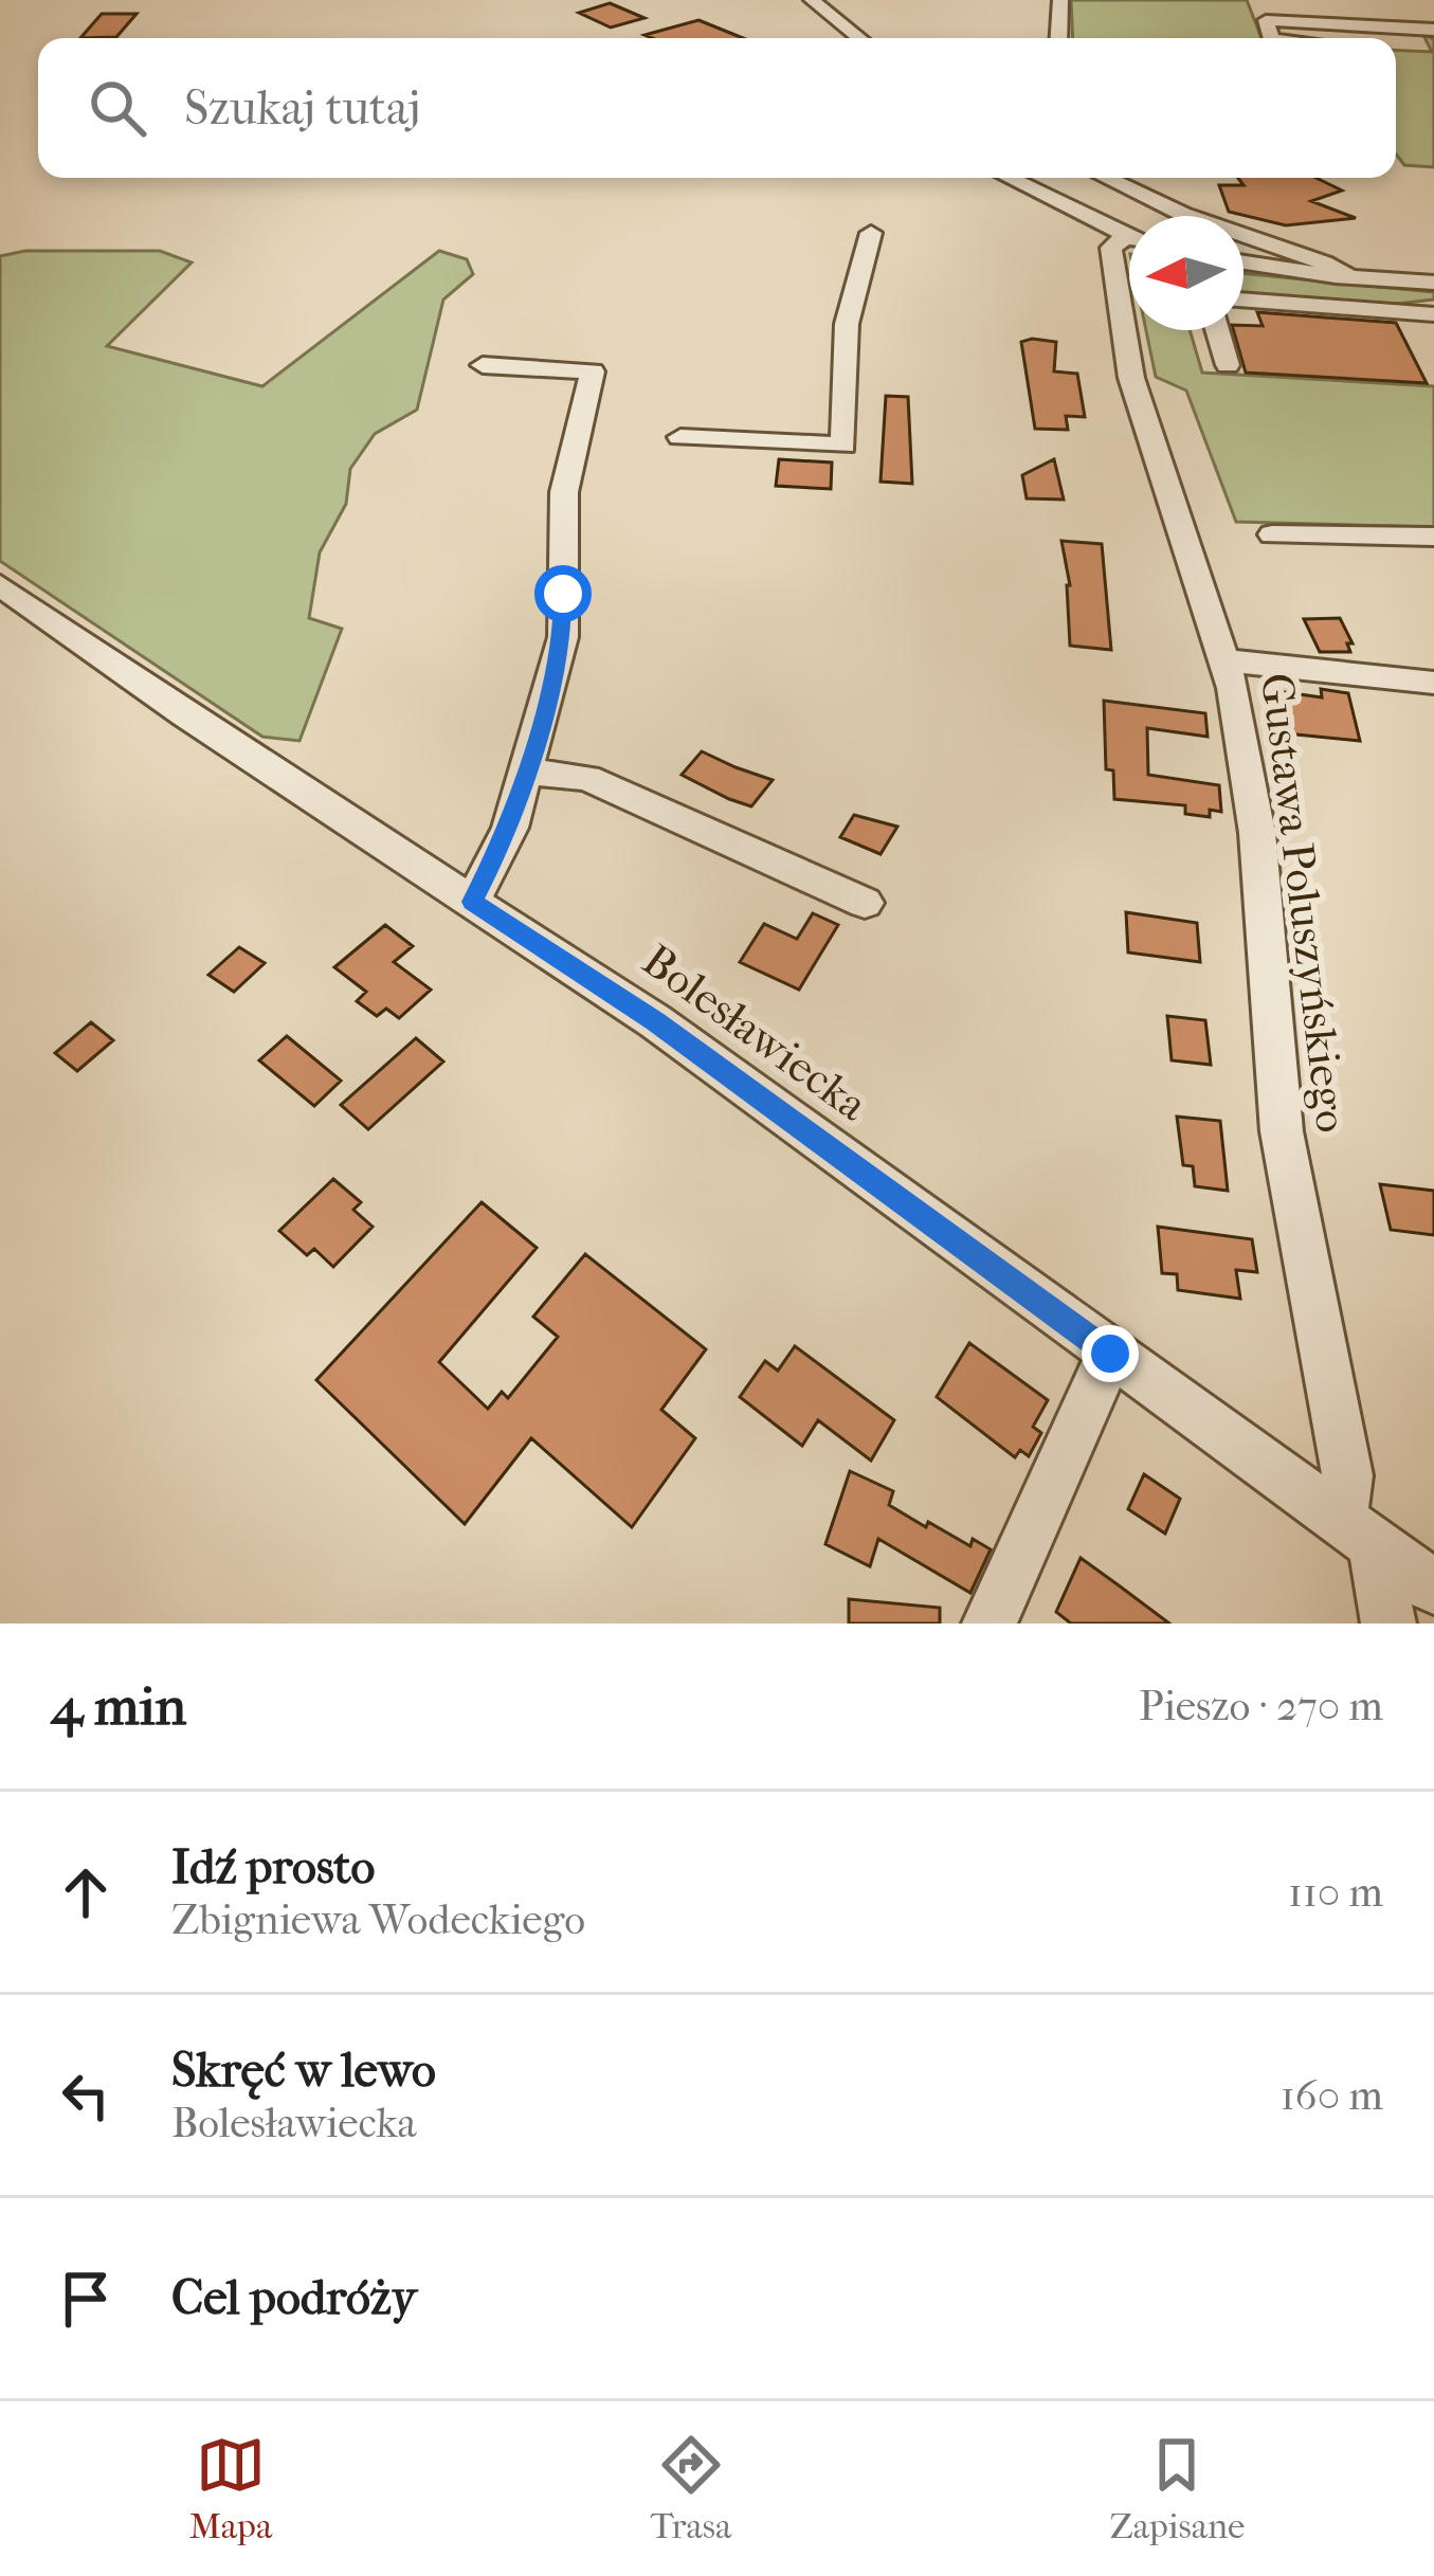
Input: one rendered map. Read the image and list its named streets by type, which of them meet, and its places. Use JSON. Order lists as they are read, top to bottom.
{
  "streets": {
    "street": ["Gustawa Poluszyńskiego", "Bolesławiecka"]
  },
  "crossings": [
    ["Gustawa Poluszyńskiego", "Bolesławiecka"]
  ],
  "north": "left",
  "page": {
    "search": "Szukaj tutaj",
    "heading": ["4 min", "Pieszo · 270 m"],
    "list": [
      ["Idź prosto", "Zbigniewa Wodeckiego", "110 m"],
      ["Skręć w lewo", "Bolesławiecka", "160 m"],
      "Cel podróży"
    ],
    "nav": ["Mapa", "Trasa", "Zapisane"]
  }
}
